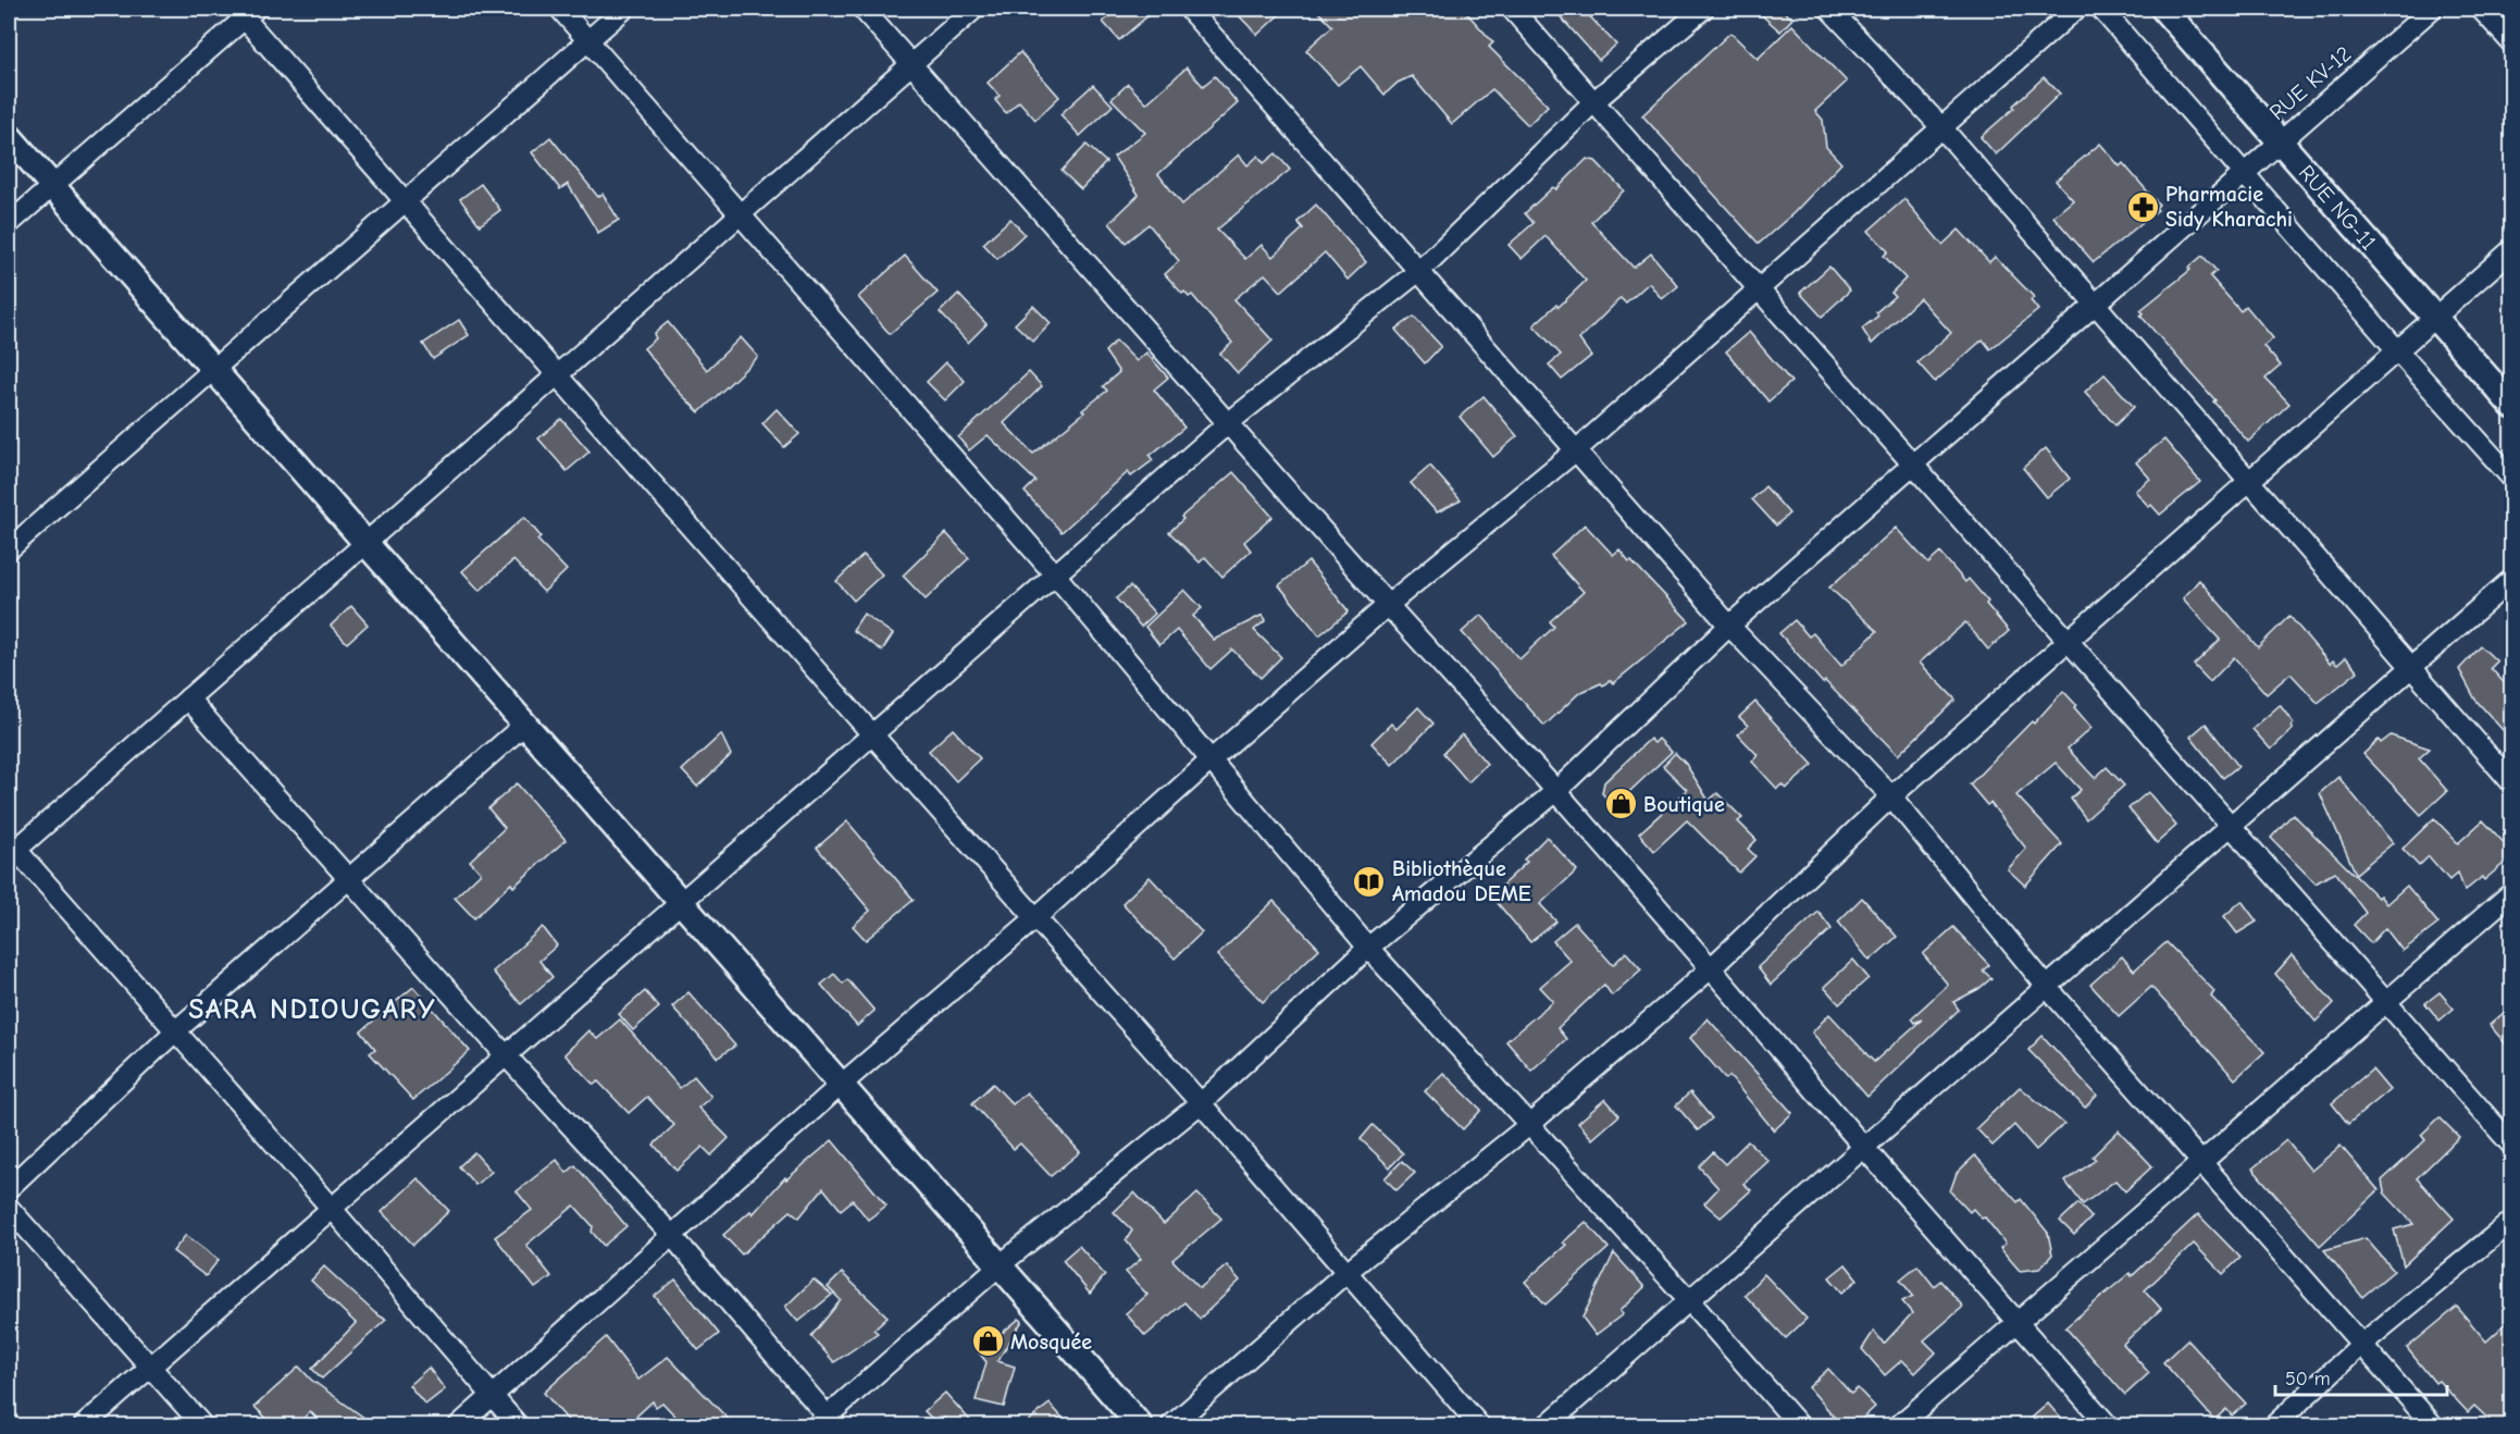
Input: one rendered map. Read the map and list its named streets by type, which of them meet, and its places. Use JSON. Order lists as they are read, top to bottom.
{
  "streets": {
    "street": ["RUE KV-12", "RUE NG-11"]
  },
  "crossings": [
    ["RUE KV-12", "RUE NG-11"]
  ],
  "districts": ["SARA NDIOUGARY"],
  "places": {
    "pharmacy": ["Pharmacie Sidy Kharachi"],
    "shop": ["Boutique", "Mosquée"],
    "library": ["Bibliothèque Amadou DEME"]
  },
  "scale_bar": "50 m"
}
